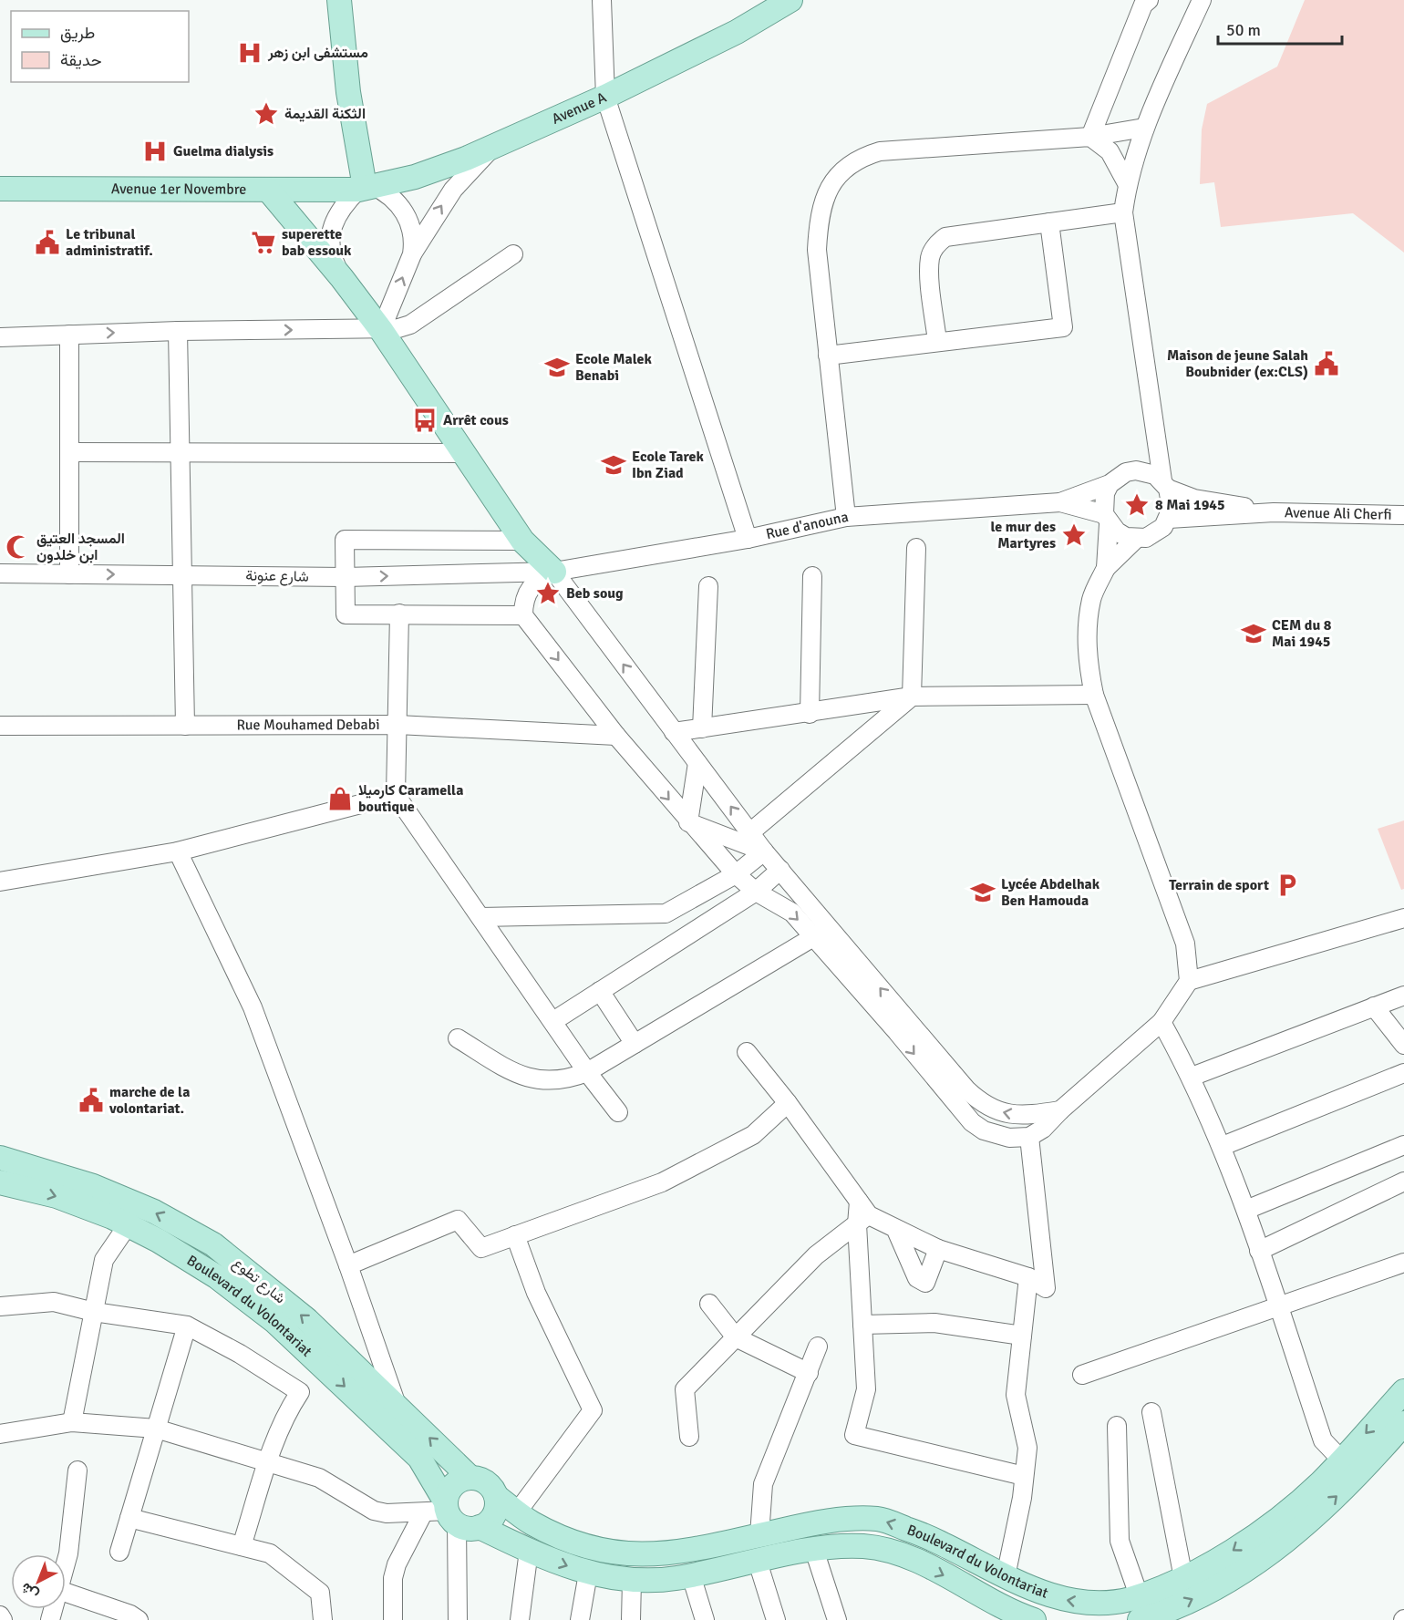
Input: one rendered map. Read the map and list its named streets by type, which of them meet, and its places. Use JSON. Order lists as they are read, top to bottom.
{
  "streets": {
    "main road": [
      "Avenue A",
      "Avenue 1er Novembre",
      "شارع تطوع",
      "Boulevard du Volontariat"
    ],
    "street": [
      "Avenue Ali Cherfi",
      "Rue d'anouna",
      "شارع عنونة",
      "Rue Mouhamed Debabi"
    ]
  },
  "crossings": [
    ["Avenue A", "Avenue 1er Novembre"],
    ["Rue d'anouna", "شارع عنونة"],
    ["شارع تطوع", "Boulevard du Volontariat"]
  ],
  "one_way": ["شارع تطوع"],
  "places": {
    "hospital": ["مستشفى ابن زهر", "Guelma dialysis"],
    "place": [
      "الثكنة القديمة",
      "8 Mai 1945",
      "le mur des Martyres",
      "Beb soug"
    ],
    "public building": ["Le tribunal administratif.", "Maison de jeune Salah Boubnider (ex:CLS)", "marche de la volontariat."],
    "supermarket": ["superette bab essouk"],
    "school or university": [
      "Ecole Malek Benabi",
      "Ecole Tarek Ibn Ziad",
      "CEM du 8 Mai 1945",
      "Lycée Abdelhak Ben Hamouda"
    ],
    "bus stop": ["Arrêt cous"],
    "mosque": ["المسجد العتيق ابن خلدون"],
    "shop": ["كارميلا Caramella boutique"],
    "parking": ["Terrain de sport"]
  },
  "legend": ["طريق", "حديقة"],
  "scale_bar": "50 m",
  "north": "bottom left"
}
